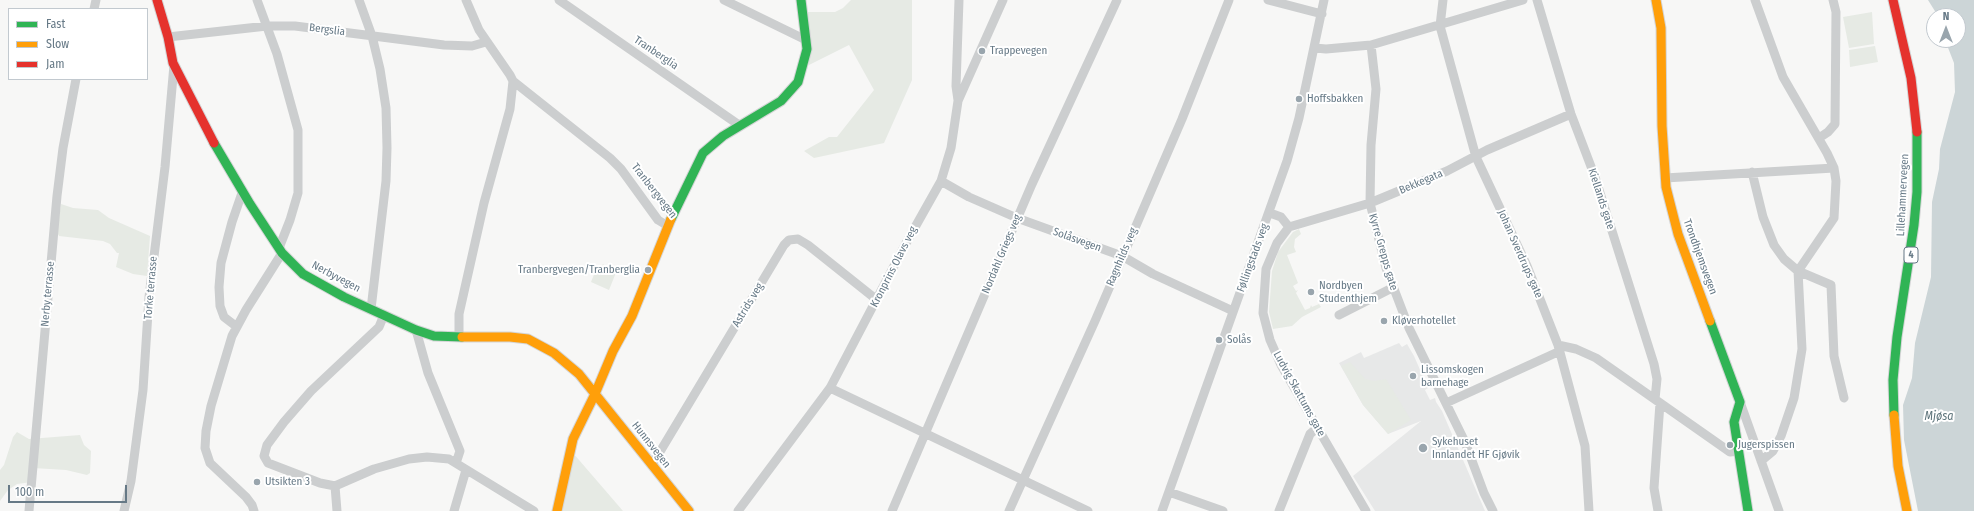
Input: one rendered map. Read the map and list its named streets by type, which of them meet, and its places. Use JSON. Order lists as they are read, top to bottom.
{
  "streets": {
    "main road": [
      "Tranbergvegen",
      "Lillehammervegen",
      "4",
      "Trondhjemsvegen",
      "Nerbyvegen",
      "Hunnsvegen"
    ],
    "street": [
      "Bergslia",
      "Tranberglia",
      "Bekkegata",
      "Kiellands gate",
      "Solåsvegen",
      "Kyrre Grepps gate",
      "Nordahl Griegs veg",
      "Johan Sverdrups gate",
      "Ragnhilds veg",
      "Føllingstads veg",
      "Kronprins Olavs veg",
      "Torke terrasse",
      "Nerby terrasse",
      "Astrids veg",
      "Ludvig Skattums gate"
    ]
  },
  "crossings": [
    ["Bergslia", "Tranbergvegen"],
    ["Bergslia", "Nerbyvegen"],
    ["Bekkegata", "Kiellands gate"],
    ["Bekkegata", "Kyrre Grepps gate"],
    ["Bekkegata", "Johan Sverdrups gate"],
    ["Bekkegata", "Ludvig Skattums gate"],
    ["Tranbergvegen", "Nerbyvegen"],
    ["Tranbergvegen", "Hunnsvegen"],
    ["Solåsvegen", "Nordahl Griegs veg"],
    ["Solåsvegen", "Ragnhilds veg"],
    ["Solåsvegen", "Føllingstads veg"],
    ["Solåsvegen", "Kronprins Olavs veg"],
    ["Kronprins Olavs veg", "Astrids veg"],
    ["Nerbyvegen", "Torke terrasse"],
    ["Nerbyvegen", "Hunnsvegen"],
    ["Astrids veg", "Hunnsvegen"]
  ],
  "water": ["Mjøsa"],
  "places": [
    "Trappevegen",
    "Hoffsbakken",
    "Tranbergvegen/Tranberglia",
    "Nordbyen Studenthjem",
    "Kløverhotellet",
    "Solås",
    "Lissomskogen barnehage",
    "Jugerspissen",
    "Sykehuset Innlandet HF Gjøvik",
    "Utsikten 3"
  ],
  "legend": ["Fast", "Slow", "Jam"],
  "scale_bar": "100 m",
  "north": "top"
}
